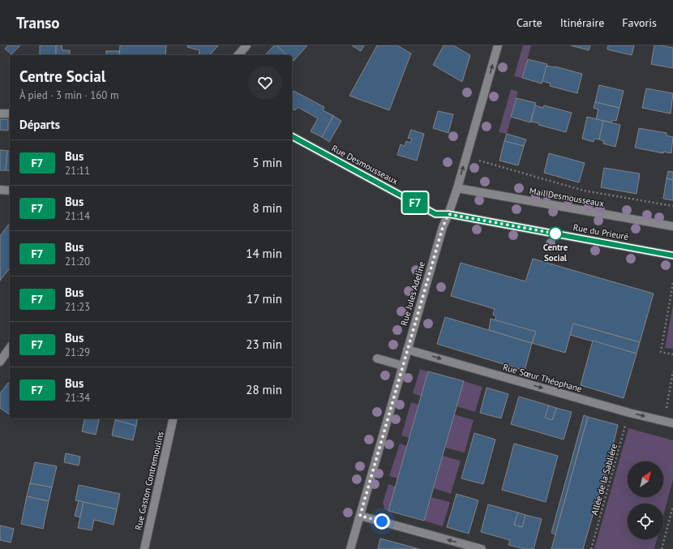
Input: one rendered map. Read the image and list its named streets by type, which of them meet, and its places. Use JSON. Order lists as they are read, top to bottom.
{
  "streets": {
    "street": [
      "Rue Desmousseaux",
      "Mail Desmousseaux",
      "Rue du Prieuré",
      "Rue Jules Adeline",
      "Rue Sœur Théophane",
      "Rue Gaston Contremoulins"
    ],
    "path": ["Allée de la Sablière"]
  },
  "crossings": [
    ["Rue Desmousseaux", "Rue du Prieuré"],
    ["Rue Desmousseaux", "Rue Jules Adeline"],
    ["Mail Desmousseaux", "Rue Jules Adeline"],
    ["Rue du Prieuré", "Rue Jules Adeline"],
    ["Rue Jules Adeline", "Rue Sœur Théophane"],
    ["Rue Sœur Théophane", "Allée de la Sablière"]
  ],
  "one_way": ["Rue Sœur Théophane"],
  "places": ["Centre Social"],
  "lines": ["bus line F7"],
  "north": "top right",
  "page": {
    "header": "Transo",
    "nav": ["Carte", "Itinéraire", "Favoris"],
    "on_map": "F7",
    "heading": [
      ["Centre Social", "À pied · 3 min · 160 m"],
      "Départs"
    ],
    "list": [
      {
        "mark": "F7",
        "name": "Bus",
        "note": "21:11",
        "value": "5 min"
      },
      {
        "mark": "F7",
        "name": "Bus",
        "note": "21:14",
        "value": "8 min"
      },
      {
        "mark": "F7",
        "name": "Bus",
        "note": "21:20",
        "value": "14 min"
      },
      {
        "mark": "F7",
        "name": "Bus",
        "note": "21:23",
        "value": "17 min"
      },
      {
        "mark": "F7",
        "name": "Bus",
        "note": "21:29",
        "value": "23 min"
      },
      {
        "mark": "F7",
        "name": "Bus",
        "note": "21:34",
        "value": "28 min"
      }
    ]
  }
}
